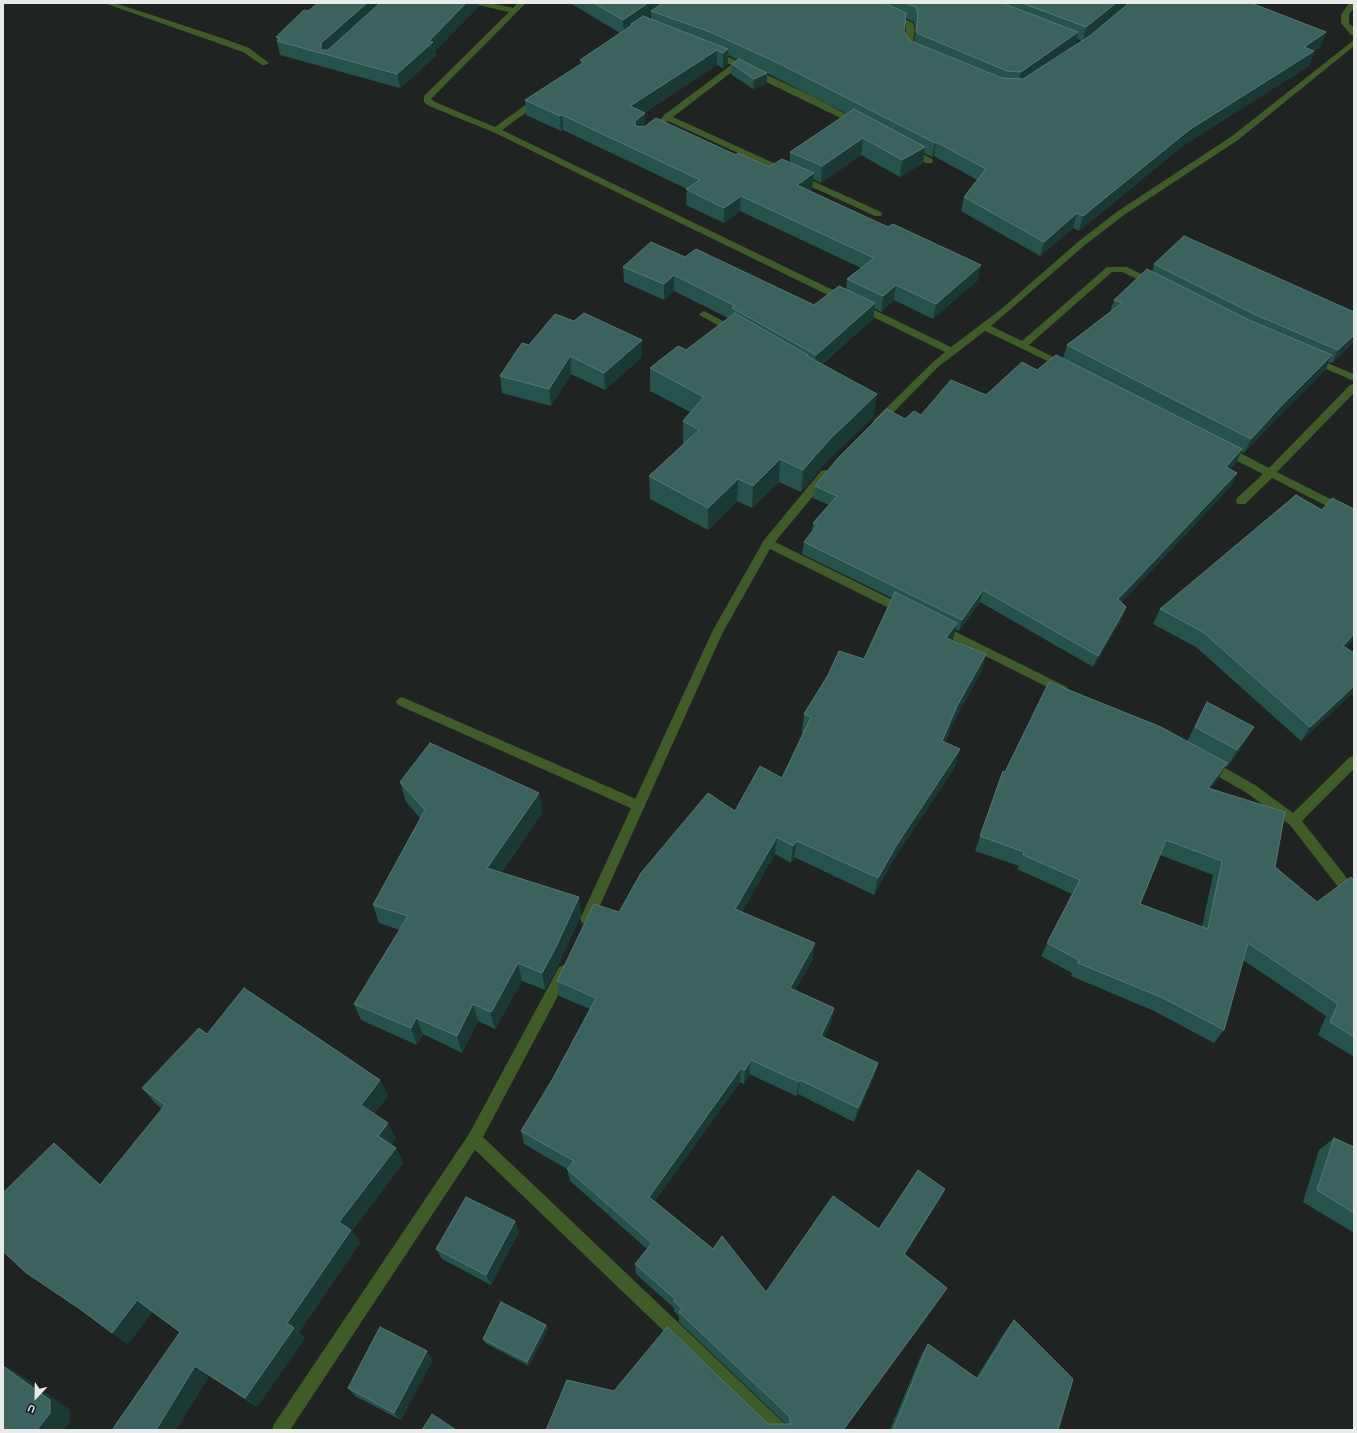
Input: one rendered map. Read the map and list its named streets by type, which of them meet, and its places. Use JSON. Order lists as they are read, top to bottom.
{
  "north": "bottom"
}
